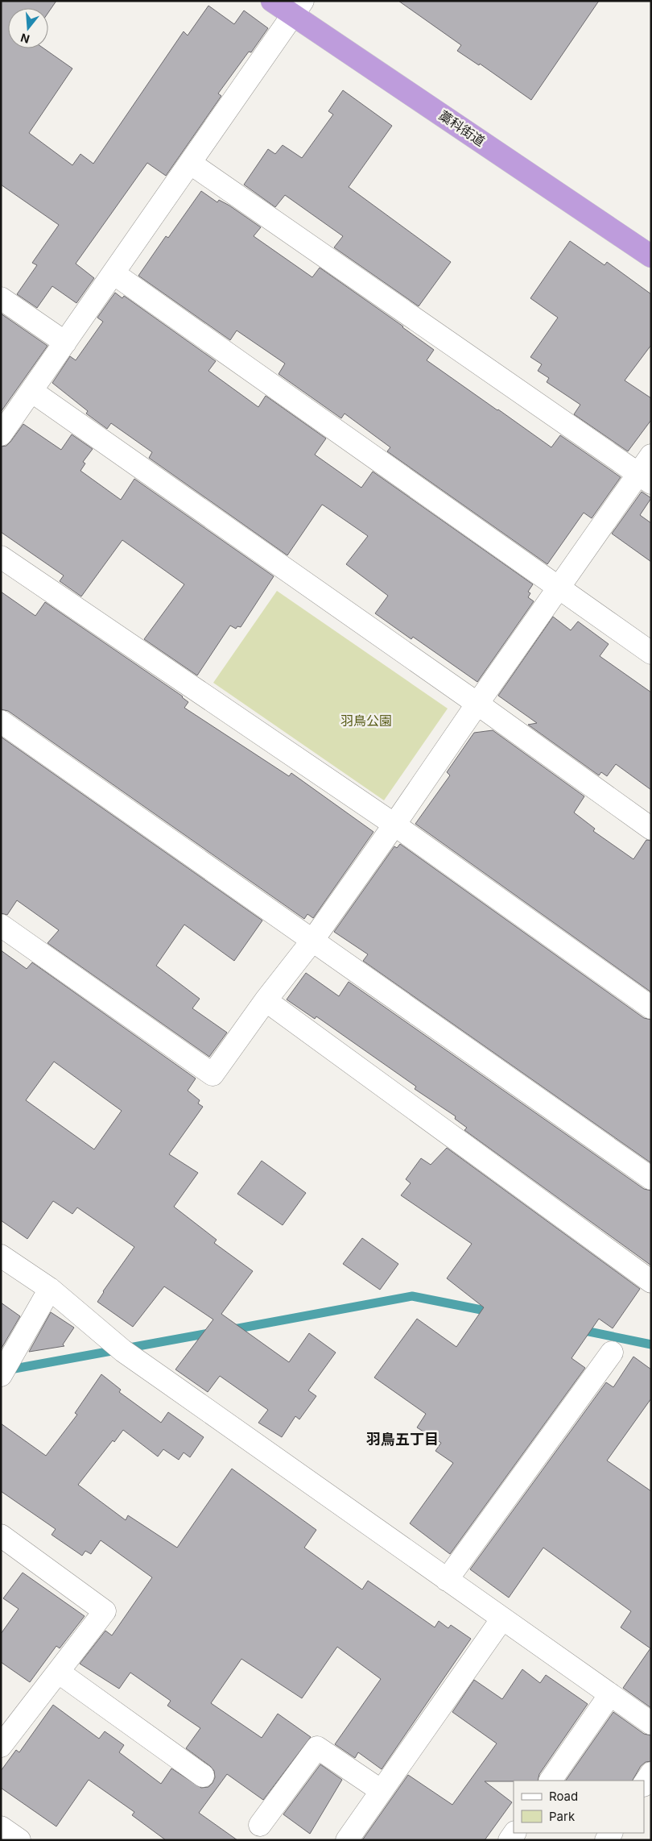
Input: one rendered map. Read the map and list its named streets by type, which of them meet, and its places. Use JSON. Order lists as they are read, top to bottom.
{
  "streets": {
    "highway": ["藁科街道"]
  },
  "districts": ["羽鳥五丁目"],
  "parks": ["羽鳥公園"],
  "legend": ["Road", "Park"],
  "north": "bottom"
}
